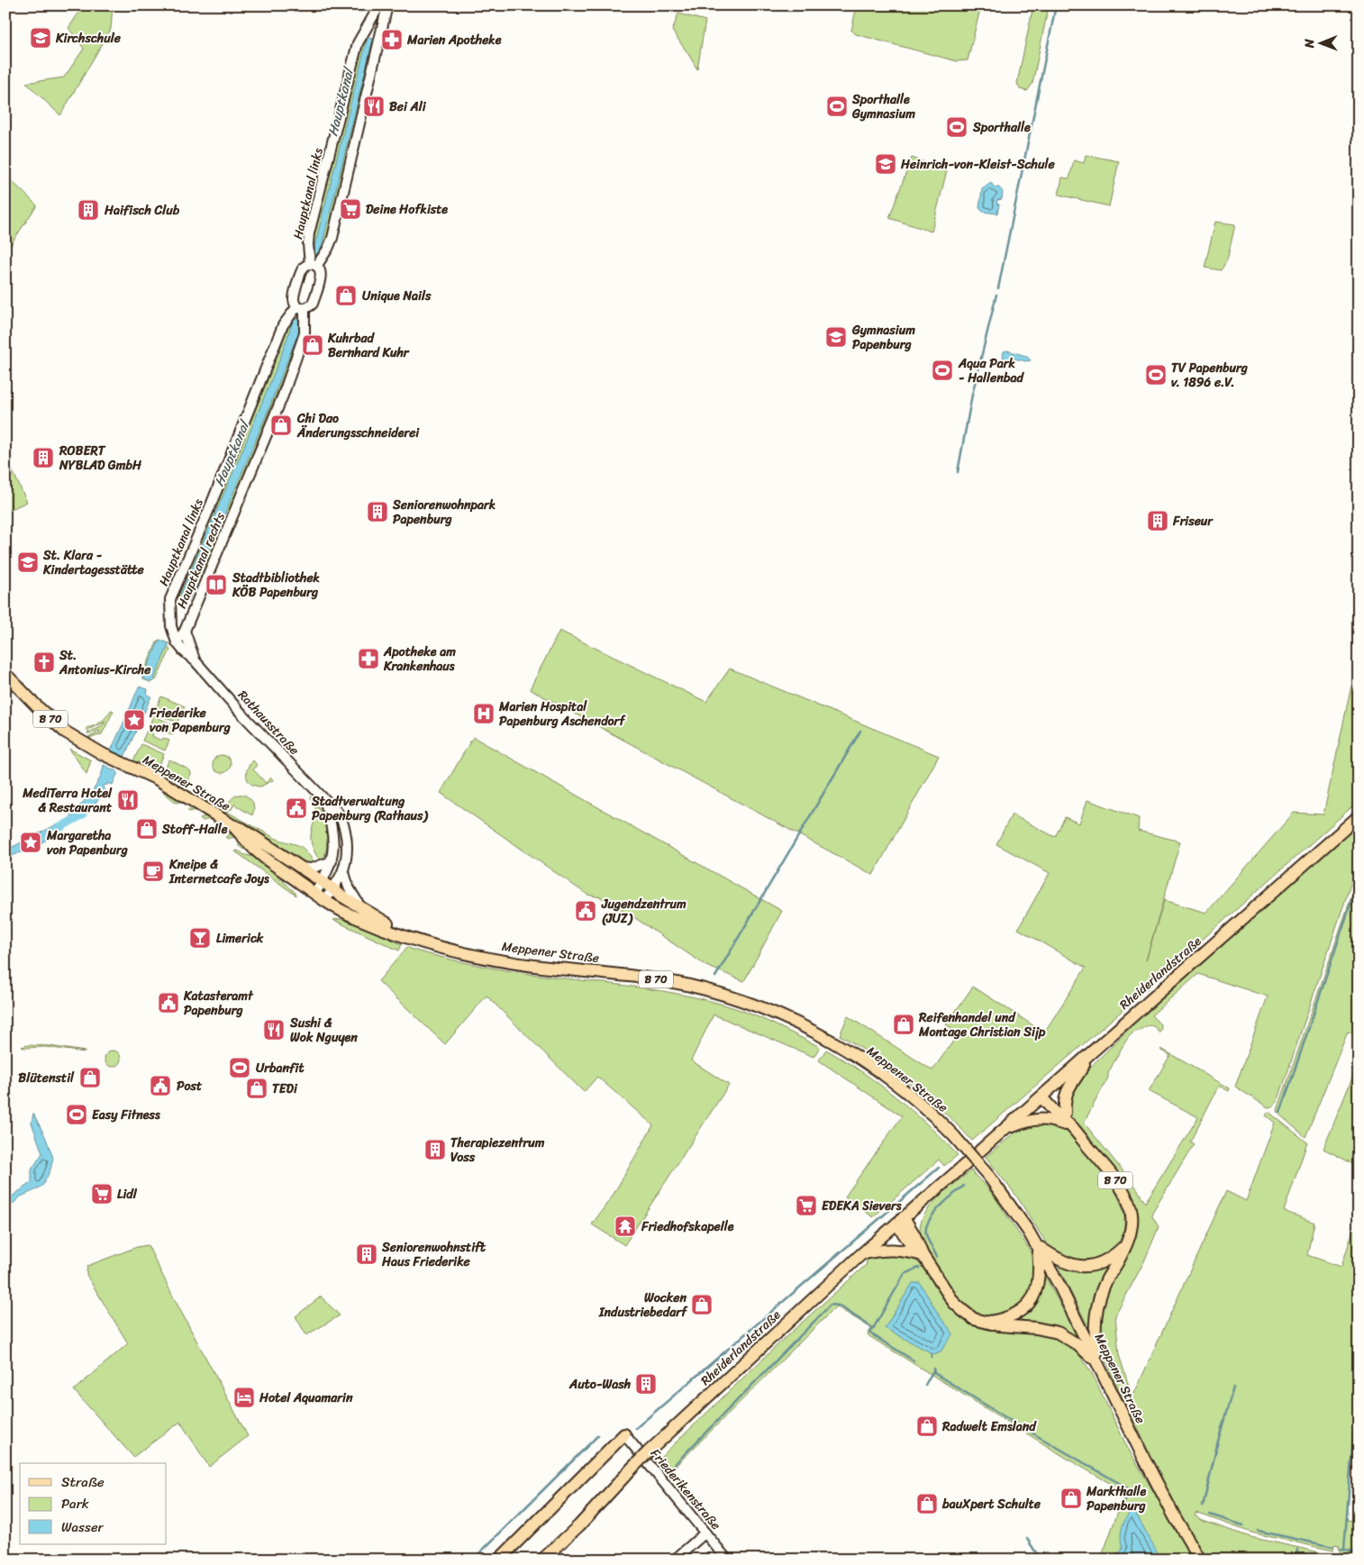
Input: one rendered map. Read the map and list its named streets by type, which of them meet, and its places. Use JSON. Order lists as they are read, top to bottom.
{
  "streets": {
    "main road": ["B 70", "Meppener Straße", "Rheiderlandstraße"],
    "street": [
      "Hauptkanal links",
      "Hauptkanal rechts",
      "Rathausstraße",
      "Friederikenstraße"
    ]
  },
  "crossings": [
    ["Hauptkanal links", "Hauptkanal rechts"],
    ["Hauptkanal links", "Rathausstraße"],
    ["Hauptkanal rechts", "Rathausstraße"],
    ["B 70", "Rathausstraße"],
    ["B 70", "Meppener Straße"],
    ["B 70", "Rheiderlandstraße"],
    ["Rathausstraße", "Meppener Straße"]
  ],
  "water": ["Hauptkanal"],
  "places": {
    "school or university": [
      "Kirchschule",
      "Heinrich-von-Kleist-Schule",
      "Gymnasium Papenburg",
      "St. Klara - Kindertagesstätte"
    ],
    "pharmacy": ["Marien Apotheke", "Apotheke am Krankenhaus"],
    "restaurant": ["Bei Ali", "MediTerra Hotel & Restaurant", "Sushi & Wok Nguyen"],
    "sports": [
      "Sporthalle Gymnasium",
      "Sporthalle",
      "Aqua Park - Hallenbad",
      "TV Papenburg v. 1896 e.V.",
      "Urbanfit",
      "Easy Fitness"
    ],
    "supermarket": ["Deine Hofkiste", "Lidl", "EDEKA Sievers"],
    "building": [
      "Haifisch Club",
      "ROBERT NYBLAD GmbH",
      "Seniorenwohnpark Papenburg",
      "Friseur",
      "Therapiezentrum Voss",
      "Seniorenwohnstift Haus Friederike",
      "Auto-Wash"
    ],
    "shop": [
      "Unique Nails",
      "Kuhrbad Bernhard Kuhr",
      "Chi Dao Änderungsschneiderei",
      "Stoff-Halle",
      "Reifenhandel und Montage Christian Sijp",
      "Blütenstil",
      "TEDi",
      "Wocken Industriebedarf",
      "Radwelt Emsland",
      "Markthalle Papenburg",
      "bauXpert Schulte"
    ],
    "library": ["Stadtbibliothek KÖB Papenburg"],
    "church": ["St. Antonius-Kirche"],
    "hospital": ["Marien Hospital Papenburg Aschendorf"],
    "place": ["Friederike von Papenburg", "Margaretha von Papenburg"],
    "public building": [
      "Stadtverwaltung Papenburg (Rathaus)",
      "Jugendzentrum (JUZ)",
      "Katasteramt Papenburg",
      "Post"
    ],
    "cafe": ["Kneipe & Internetcafe Joys"],
    "bar": ["Limerick"],
    "temple": ["Friedhofskapelle"],
    "hotel": ["Hotel Aquamarin"]
  },
  "legend": ["Straße", "Park", "Wasser"],
  "north": "left"
}
